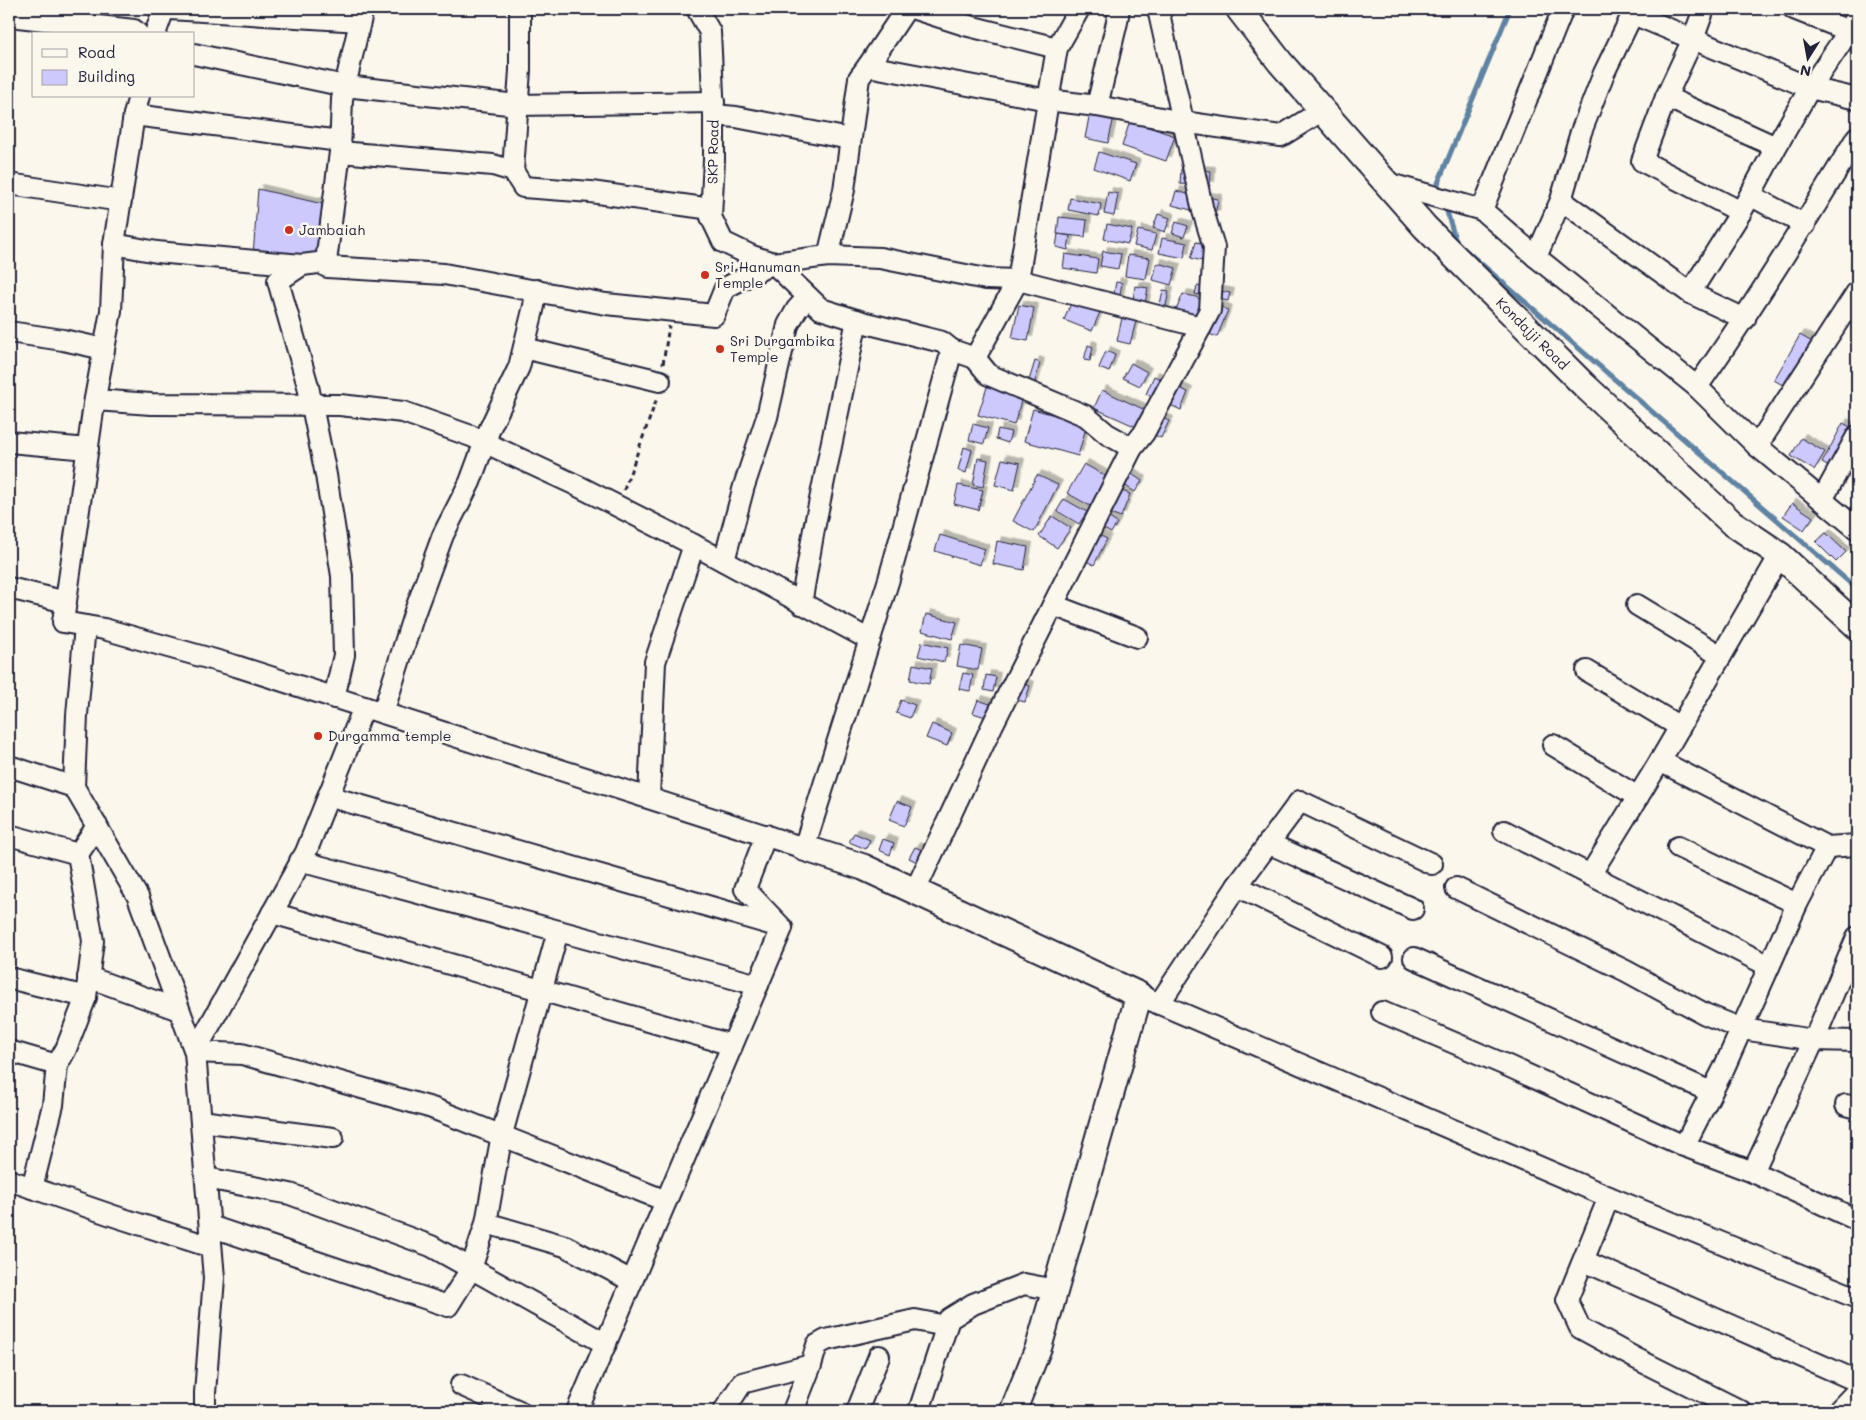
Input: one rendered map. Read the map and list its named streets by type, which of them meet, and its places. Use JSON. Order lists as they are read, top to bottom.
{
  "streets": {
    "street": ["SKP Road", "Kondajji Road"]
  },
  "places": [
    "Jambaiah",
    "Sri Hanuman Temple",
    "Sri Durgambika Temple",
    "Durgamma temple"
  ],
  "legend": ["Road", "Building"],
  "north": "bottom"
}
